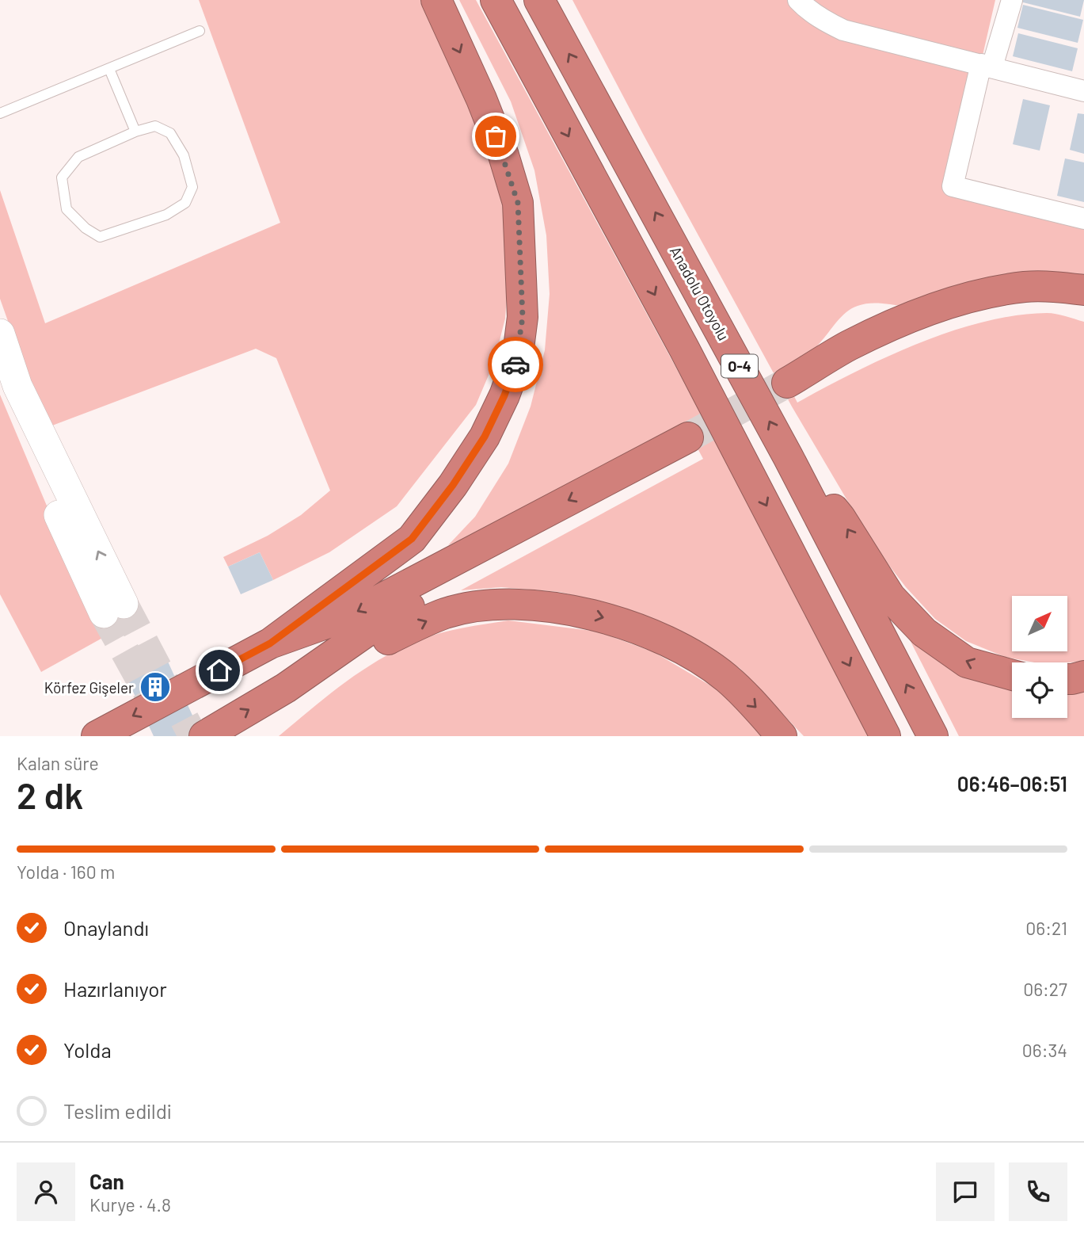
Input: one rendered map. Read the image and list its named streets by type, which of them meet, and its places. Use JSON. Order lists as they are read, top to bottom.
{
  "streets": {
    "highway": ["Anadolu Otoyolu", "O-4"]
  },
  "places": {
    "building": ["Körfez Gişeler"]
  },
  "north": "top right",
  "page": {
    "heading": ["2 dk", "Kalan süre", "06:46–06:51"],
    "panel": ["Can", "Kurye · 4.8"],
    "bar": "Yolda · 160 m",
    "list": [
      ["Onaylandı", "06:21"],
      ["Hazırlanıyor", "06:27"],
      ["Yolda", "06:34"],
      "Teslim edildi"
    ]
  }
}
